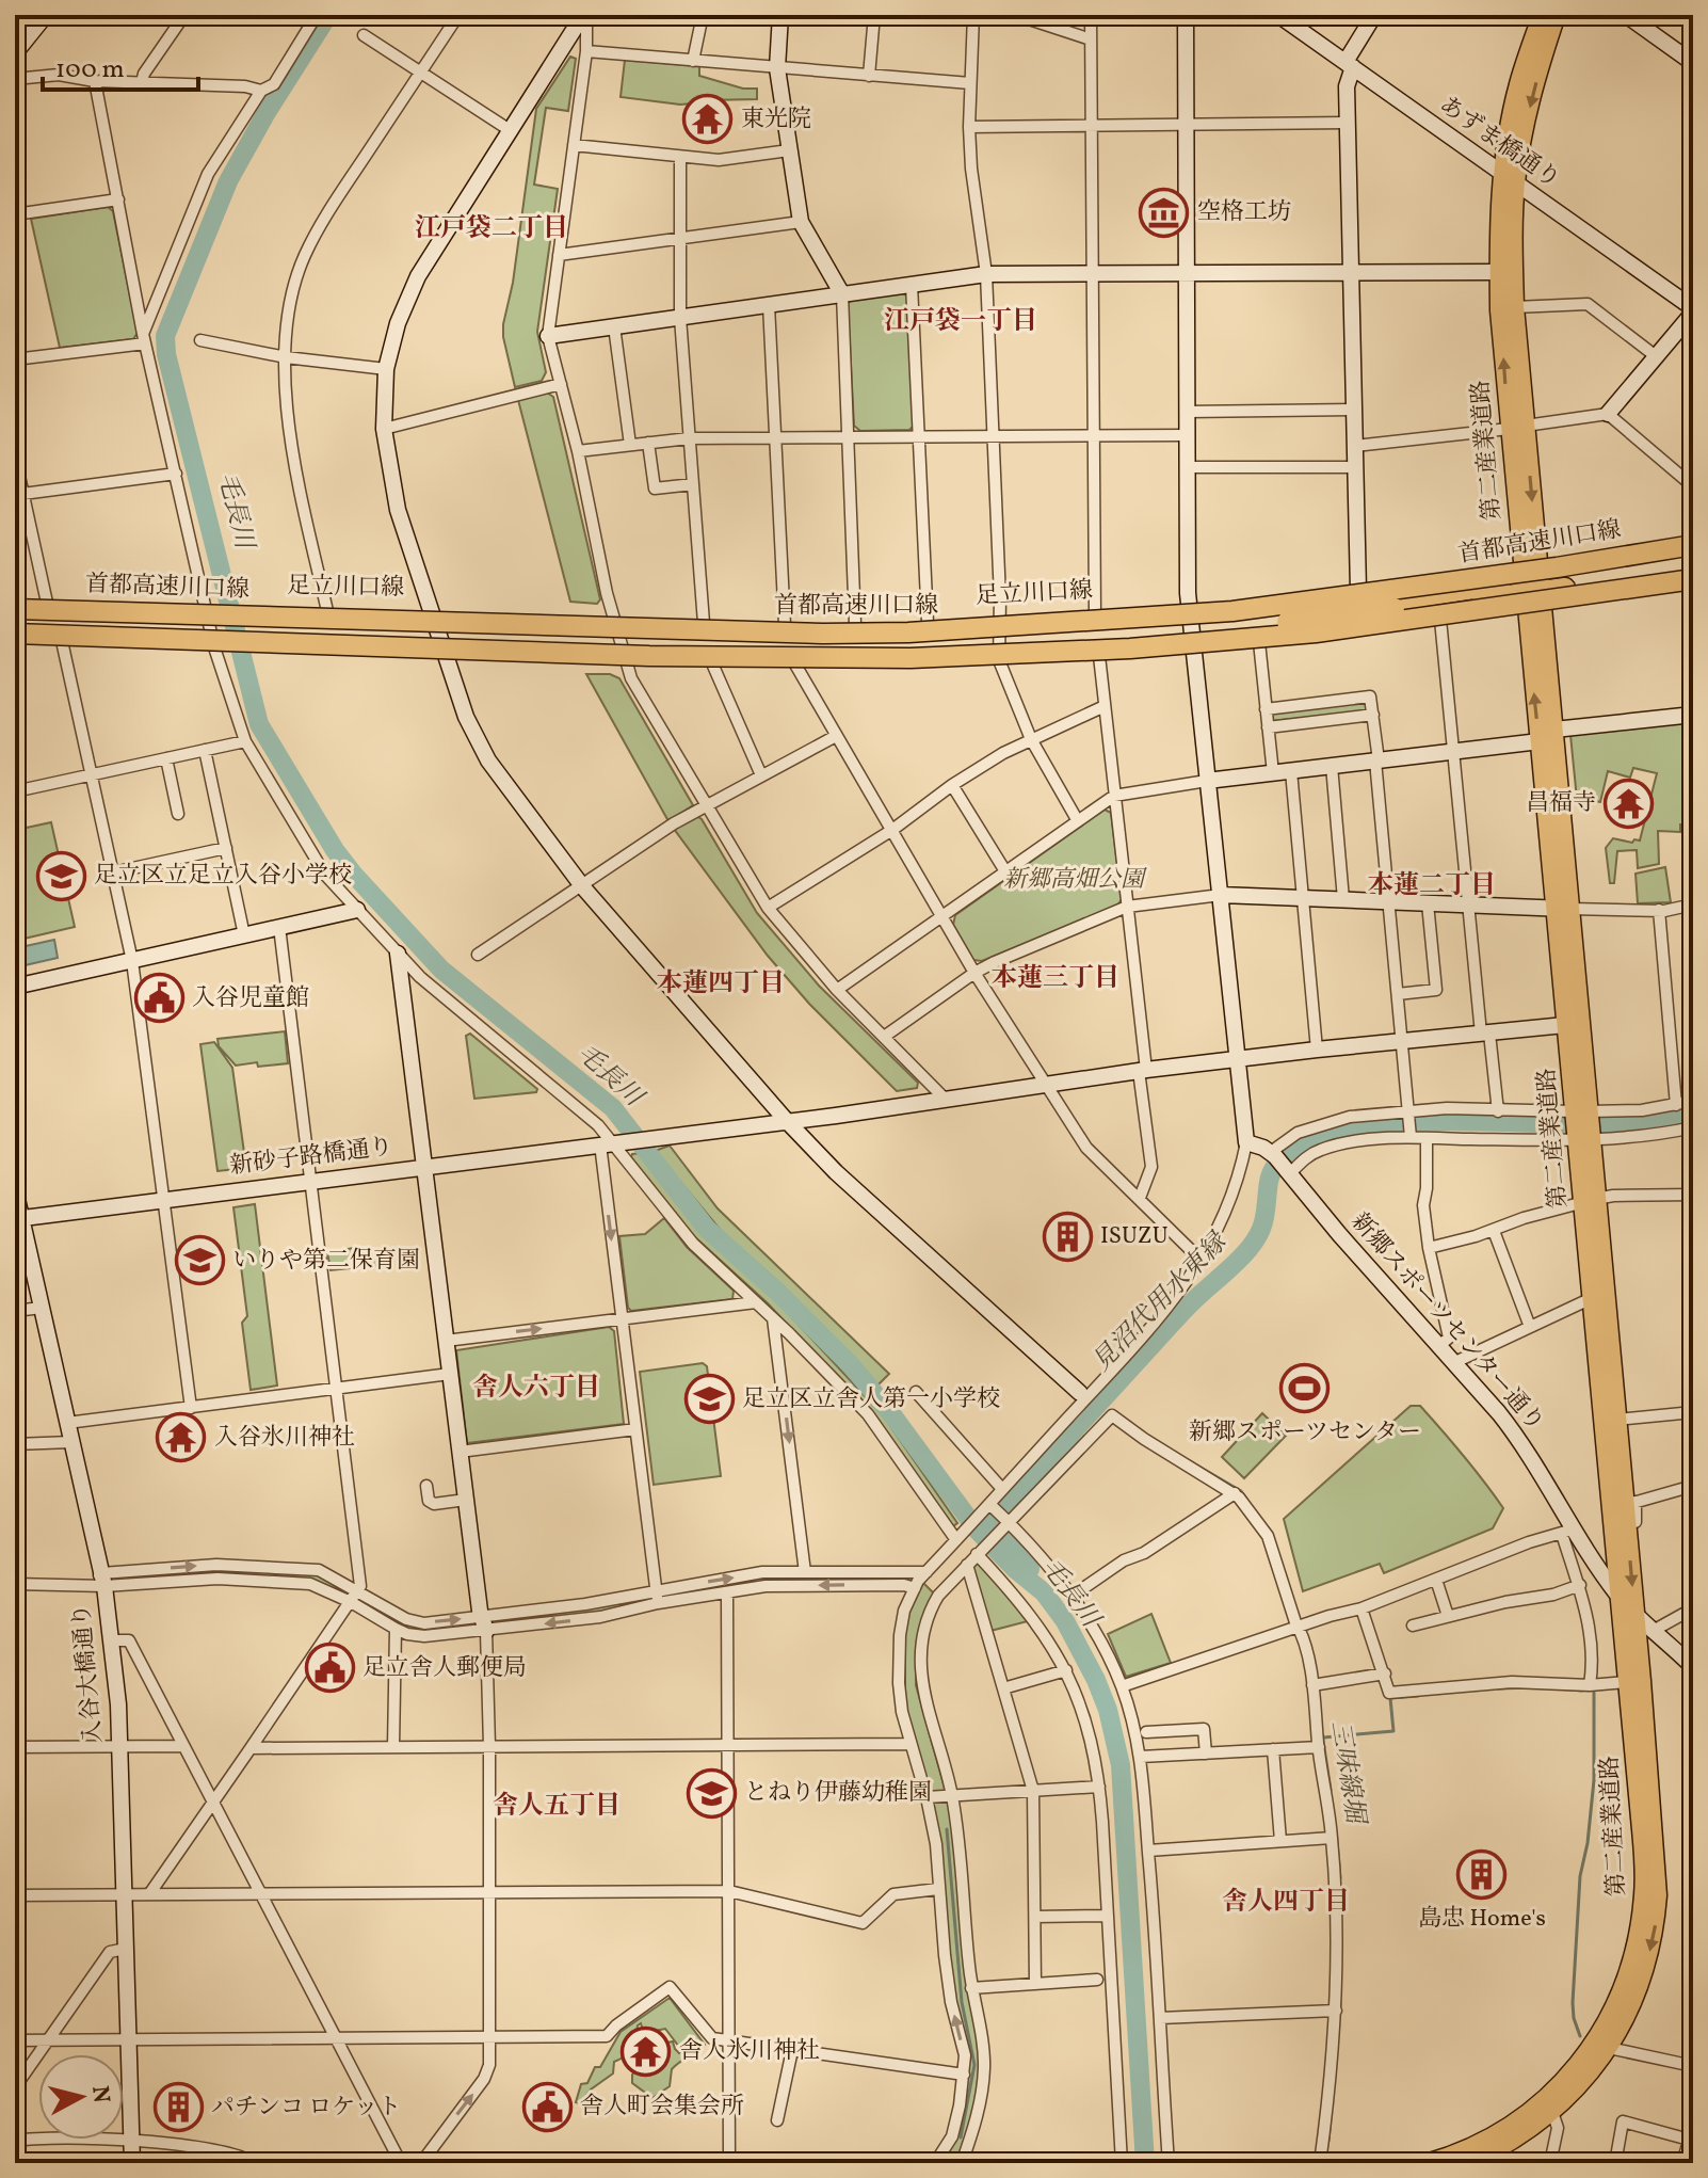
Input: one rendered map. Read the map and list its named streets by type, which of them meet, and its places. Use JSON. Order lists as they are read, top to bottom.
{
  "streets": {
    "highway": ["首都高速川口線"],
    "main road": ["第二産業道路"],
    "street": [
      "あずま橋通り",
      "足立川口線",
      "新砂子路橋通り",
      "新郷スポーツセンター通り",
      "入谷大橋通り"
    ]
  },
  "crossings": [
    ["あずま橋通り", "第二産業道路"],
    ["第二産業道路", "足立川口線"],
    ["第二産業道路", "新砂子路橋通り"],
    ["第二産業道路", "新郷スポーツセンター通り"],
    ["首都高速川口線", "足立川口線"],
    ["新砂子路橋通り", "入谷大橋通り"]
  ],
  "districts": [
    "江戸袋二丁目",
    "江戸袋一丁目",
    "本蓮二丁目",
    "本蓮三丁目",
    "本蓮四丁目",
    "舎人六丁目",
    "舎人五丁目",
    "舎人四丁目"
  ],
  "water": ["毛長川", "見沼代用水東縁", "三味線堀"],
  "parks": ["新郷高畑公園"],
  "places": {
    "temple": [
      "東光院",
      "昌福寺",
      "入谷氷川神社",
      "舎人氷川神社"
    ],
    "museum": ["空格工坊"],
    "school or university": [
      "足立区立足立入谷小学校",
      "いりや第二保育園",
      "足立区立舎人第一小学校",
      "とねり伊藤幼稚園"
    ],
    "public building": ["入谷児童館", "足立舎人郵便局", "舎人町会集会所"],
    "building": ["ISUZU", "島忠 Home's", "パチンコ ロケット"],
    "sports": ["新郷スポーツセンター"]
  },
  "scale_bar": "100 m",
  "north": "right"
}
